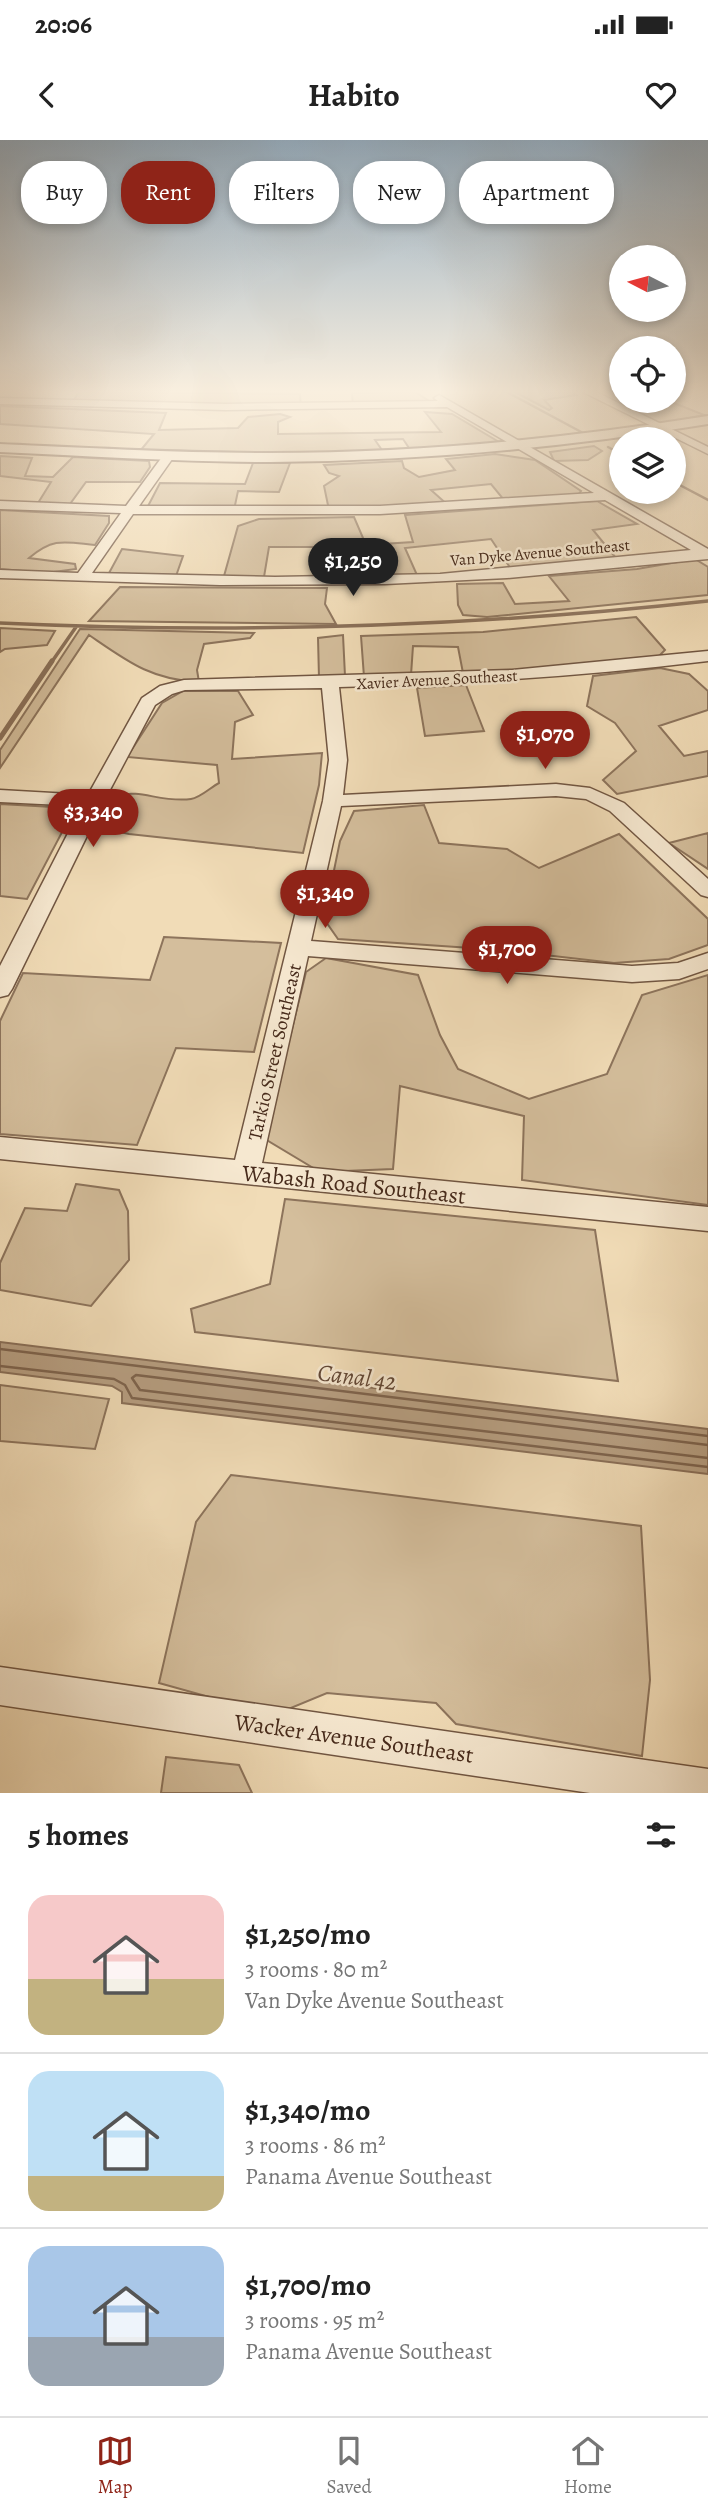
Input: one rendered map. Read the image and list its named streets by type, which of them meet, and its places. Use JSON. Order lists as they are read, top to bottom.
{
  "streets": {
    "street": [
      "Van Dyke Avenue Southeast",
      "Xavier Avenue Southeast",
      "Tarkio Street Southeast",
      "Wabash Road Southeast",
      "Wacker Avenue Southeast"
    ]
  },
  "crossings": [
    ["Xavier Avenue Southeast", "Tarkio Street Southeast"],
    ["Tarkio Street Southeast", "Wabash Road Southeast"]
  ],
  "water": ["Canal 42"],
  "north": "left",
  "page": {
    "status": "20:06",
    "header": "Habito",
    "chip": [
      "Buy",
      "Rent",
      "Filters",
      "New",
      "Apartment"
    ],
    "price": [
      "$1,250",
      "$1,070",
      "$3,340",
      "$1,340",
      "$1,700"
    ],
    "heading": "5 homes",
    "list": [
      {
        "name": "$1,250/mo",
        "note": "3 rooms · 80 m² · Van Dyke Avenue Southeast"
      },
      {
        "name": "$1,340/mo",
        "note": "3 rooms · 86 m² · Panama Avenue Southeast"
      },
      {
        "name": "$1,700/mo",
        "note": "3 rooms · 95 m² · Panama Avenue Southeast"
      }
    ],
    "tabs": ["Map", "Saved", "Home"]
  }
}
